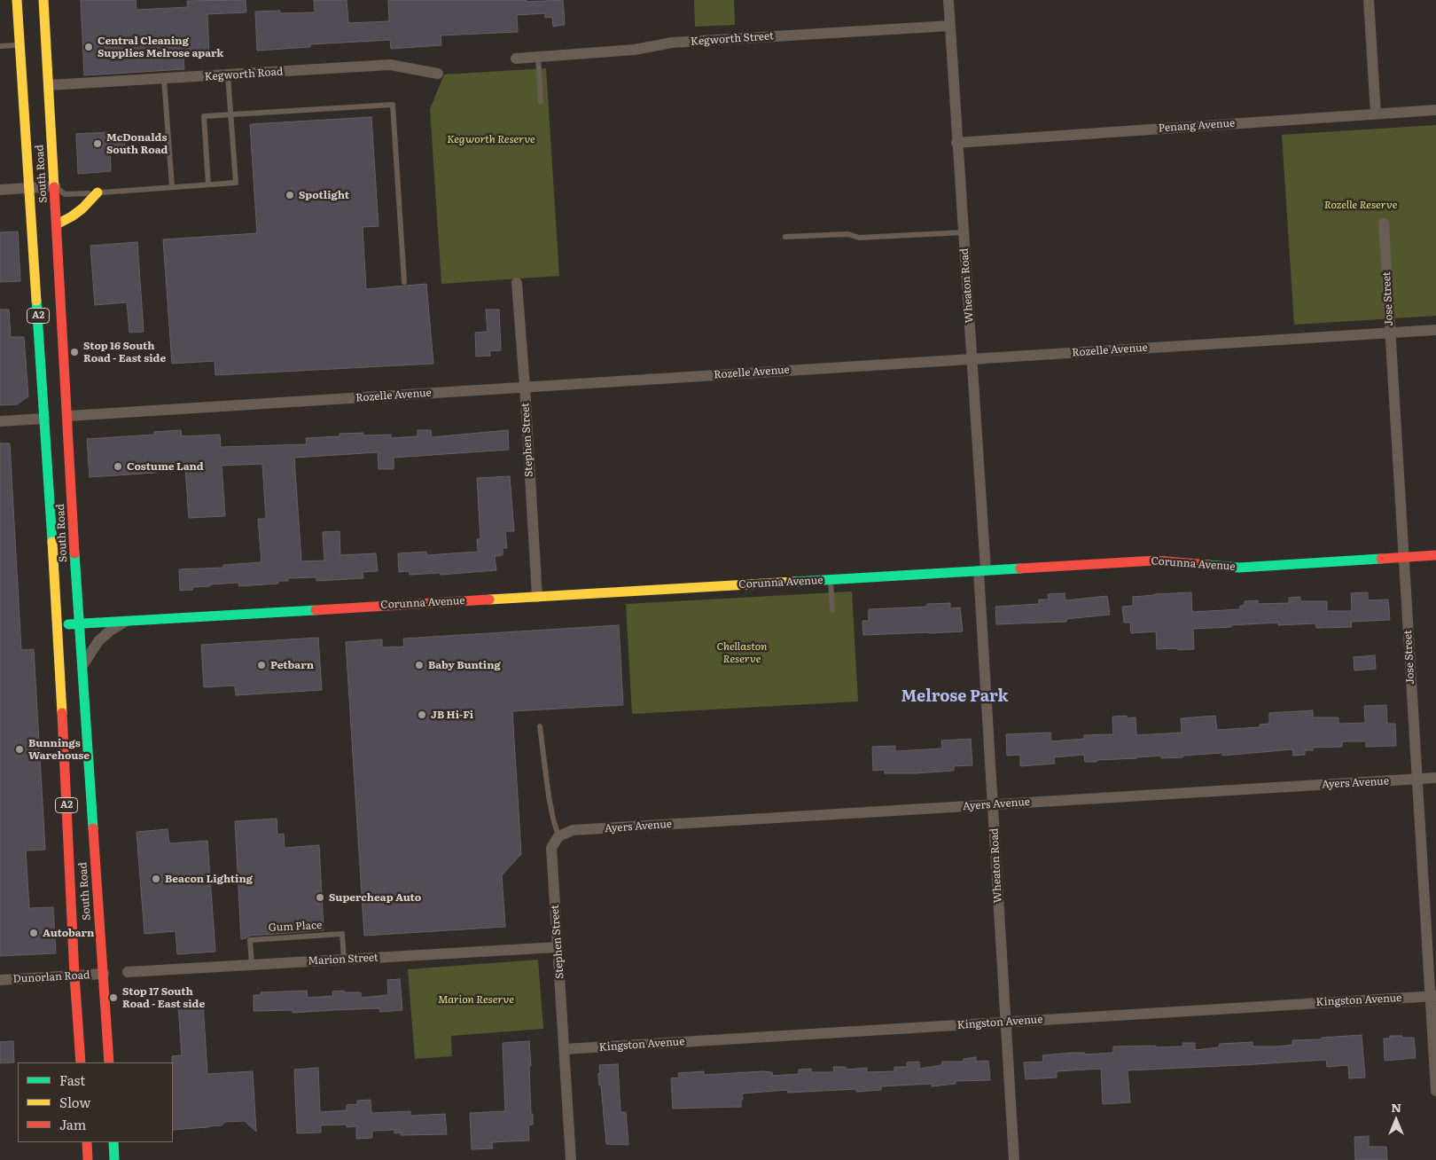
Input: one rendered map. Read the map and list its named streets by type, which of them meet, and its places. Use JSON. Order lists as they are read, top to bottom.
{
  "streets": {
    "main road": ["South Road", "A2", "Corunna Avenue"],
    "street": [
      "Kegworth Street",
      "Kegworth Road",
      "Penang Avenue",
      "Wheaton Road",
      "Jose Street",
      "Rozelle Avenue",
      "Stephen Street",
      "Ayers Avenue",
      "Marion Street",
      "Dunorlan Road",
      "Kingston Avenue"
    ],
    "lane": ["Gum Place"]
  },
  "crossings": [
    ["Kegworth Street", "Wheaton Road"],
    ["Kegworth Road", "South Road"],
    ["Penang Avenue", "Wheaton Road"],
    ["South Road", "Rozelle Avenue"],
    ["South Road", "Corunna Avenue"],
    ["South Road", "Dunorlan Road"],
    ["Wheaton Road", "Rozelle Avenue"],
    ["Wheaton Road", "Corunna Avenue"],
    ["Wheaton Road", "Ayers Avenue"],
    ["Wheaton Road", "Kingston Avenue"],
    ["Jose Street", "Rozelle Avenue"],
    ["Jose Street", "Corunna Avenue"],
    ["Jose Street", "Ayers Avenue"],
    ["Jose Street", "Kingston Avenue"],
    ["Rozelle Avenue", "Stephen Street"],
    ["Stephen Street", "Corunna Avenue"],
    ["Stephen Street", "Ayers Avenue"],
    ["Stephen Street", "Marion Street"],
    ["Stephen Street", "Kingston Avenue"],
    ["Gum Place", "Marion Street"]
  ],
  "districts": ["Melrose Park"],
  "parks": [
    "Kegworth Reserve",
    "Rozelle Reserve",
    "Chellaston Reserve",
    "Marion Reserve"
  ],
  "places": [
    "Central Cleaning Supplies Melrose apark",
    "McDonalds South Road",
    "Spotlight",
    "Stop 16 South Road - East side",
    "Costume Land",
    "Petbarn",
    "Baby Bunting",
    "JB Hi-Fi",
    "Bunnings Warehouse",
    "Beacon Lighting",
    "Supercheap Auto",
    "Autobarn",
    "Stop 17 South Road - East side"
  ],
  "legend": ["Fast", "Slow", "Jam"],
  "north": "top"
}
